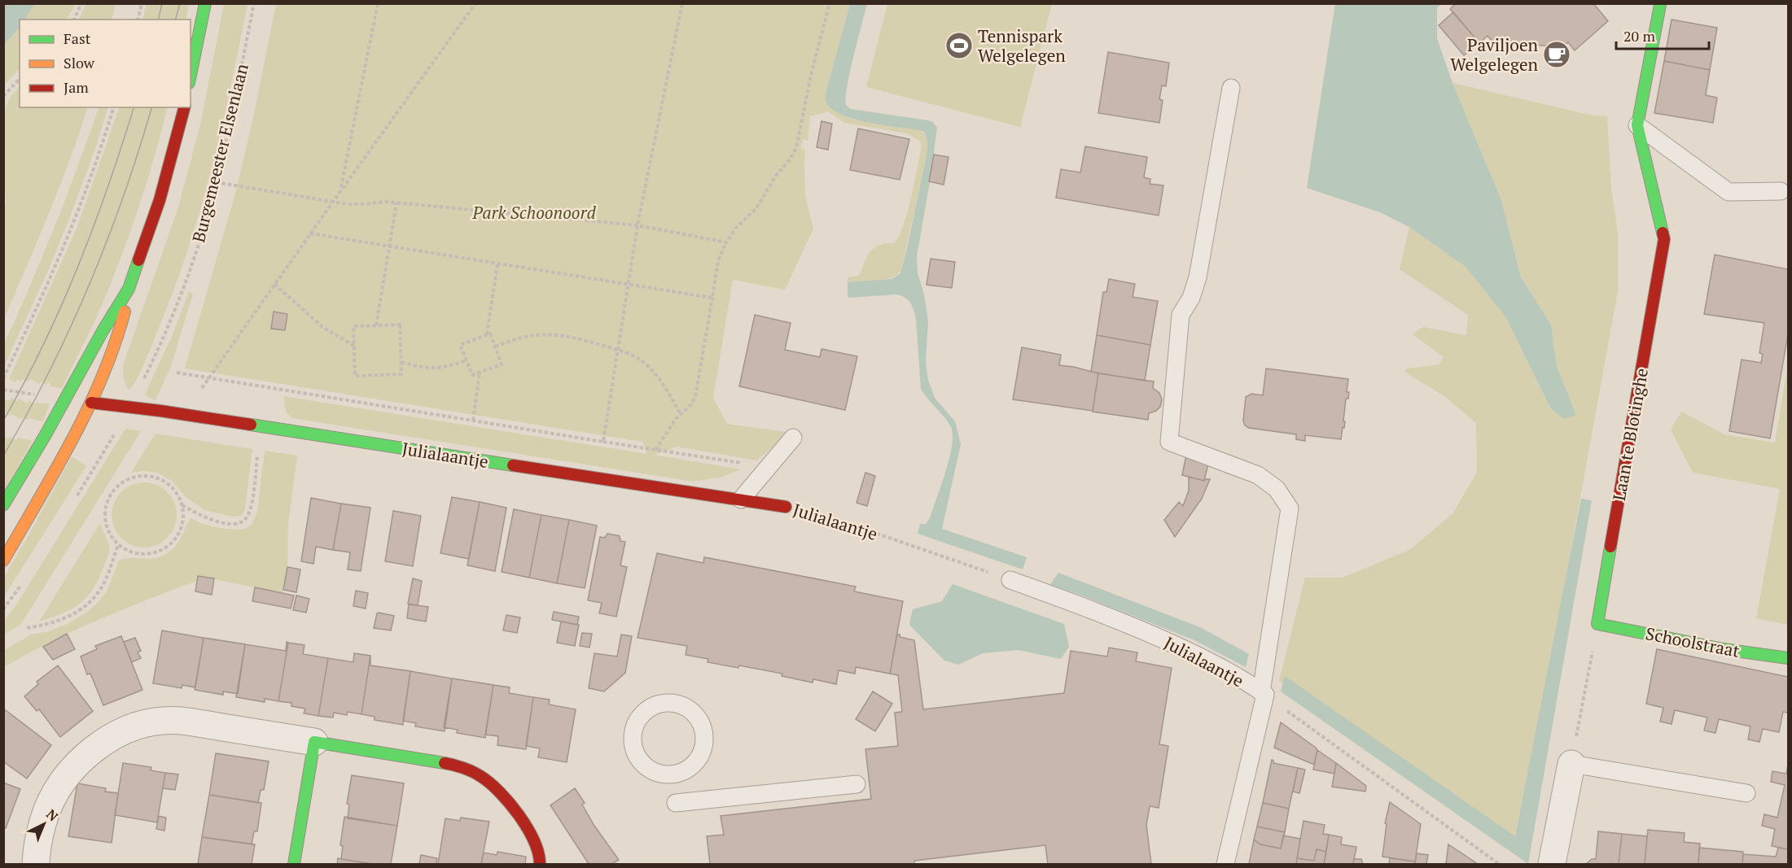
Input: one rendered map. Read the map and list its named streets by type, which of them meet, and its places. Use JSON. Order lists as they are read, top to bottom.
{
  "streets": {
    "street": ["Laan te Blotinghe", "Julialaantje", "Schoolstraat"],
    "path": ["Burgemeester Elsenlaan"]
  },
  "crossings": [
    ["Burgemeester Elsenlaan", "Julialaantje"],
    ["Laan te Blotinghe", "Schoolstraat"]
  ],
  "parks": ["Park Schoonoord"],
  "places": {
    "sports": ["Tennispark Welgelegen"],
    "cafe": ["Paviljoen Welgelegen"]
  },
  "legend": ["Fast", "Slow", "Jam"],
  "scale_bar": "20 m",
  "north": "top right"
}
